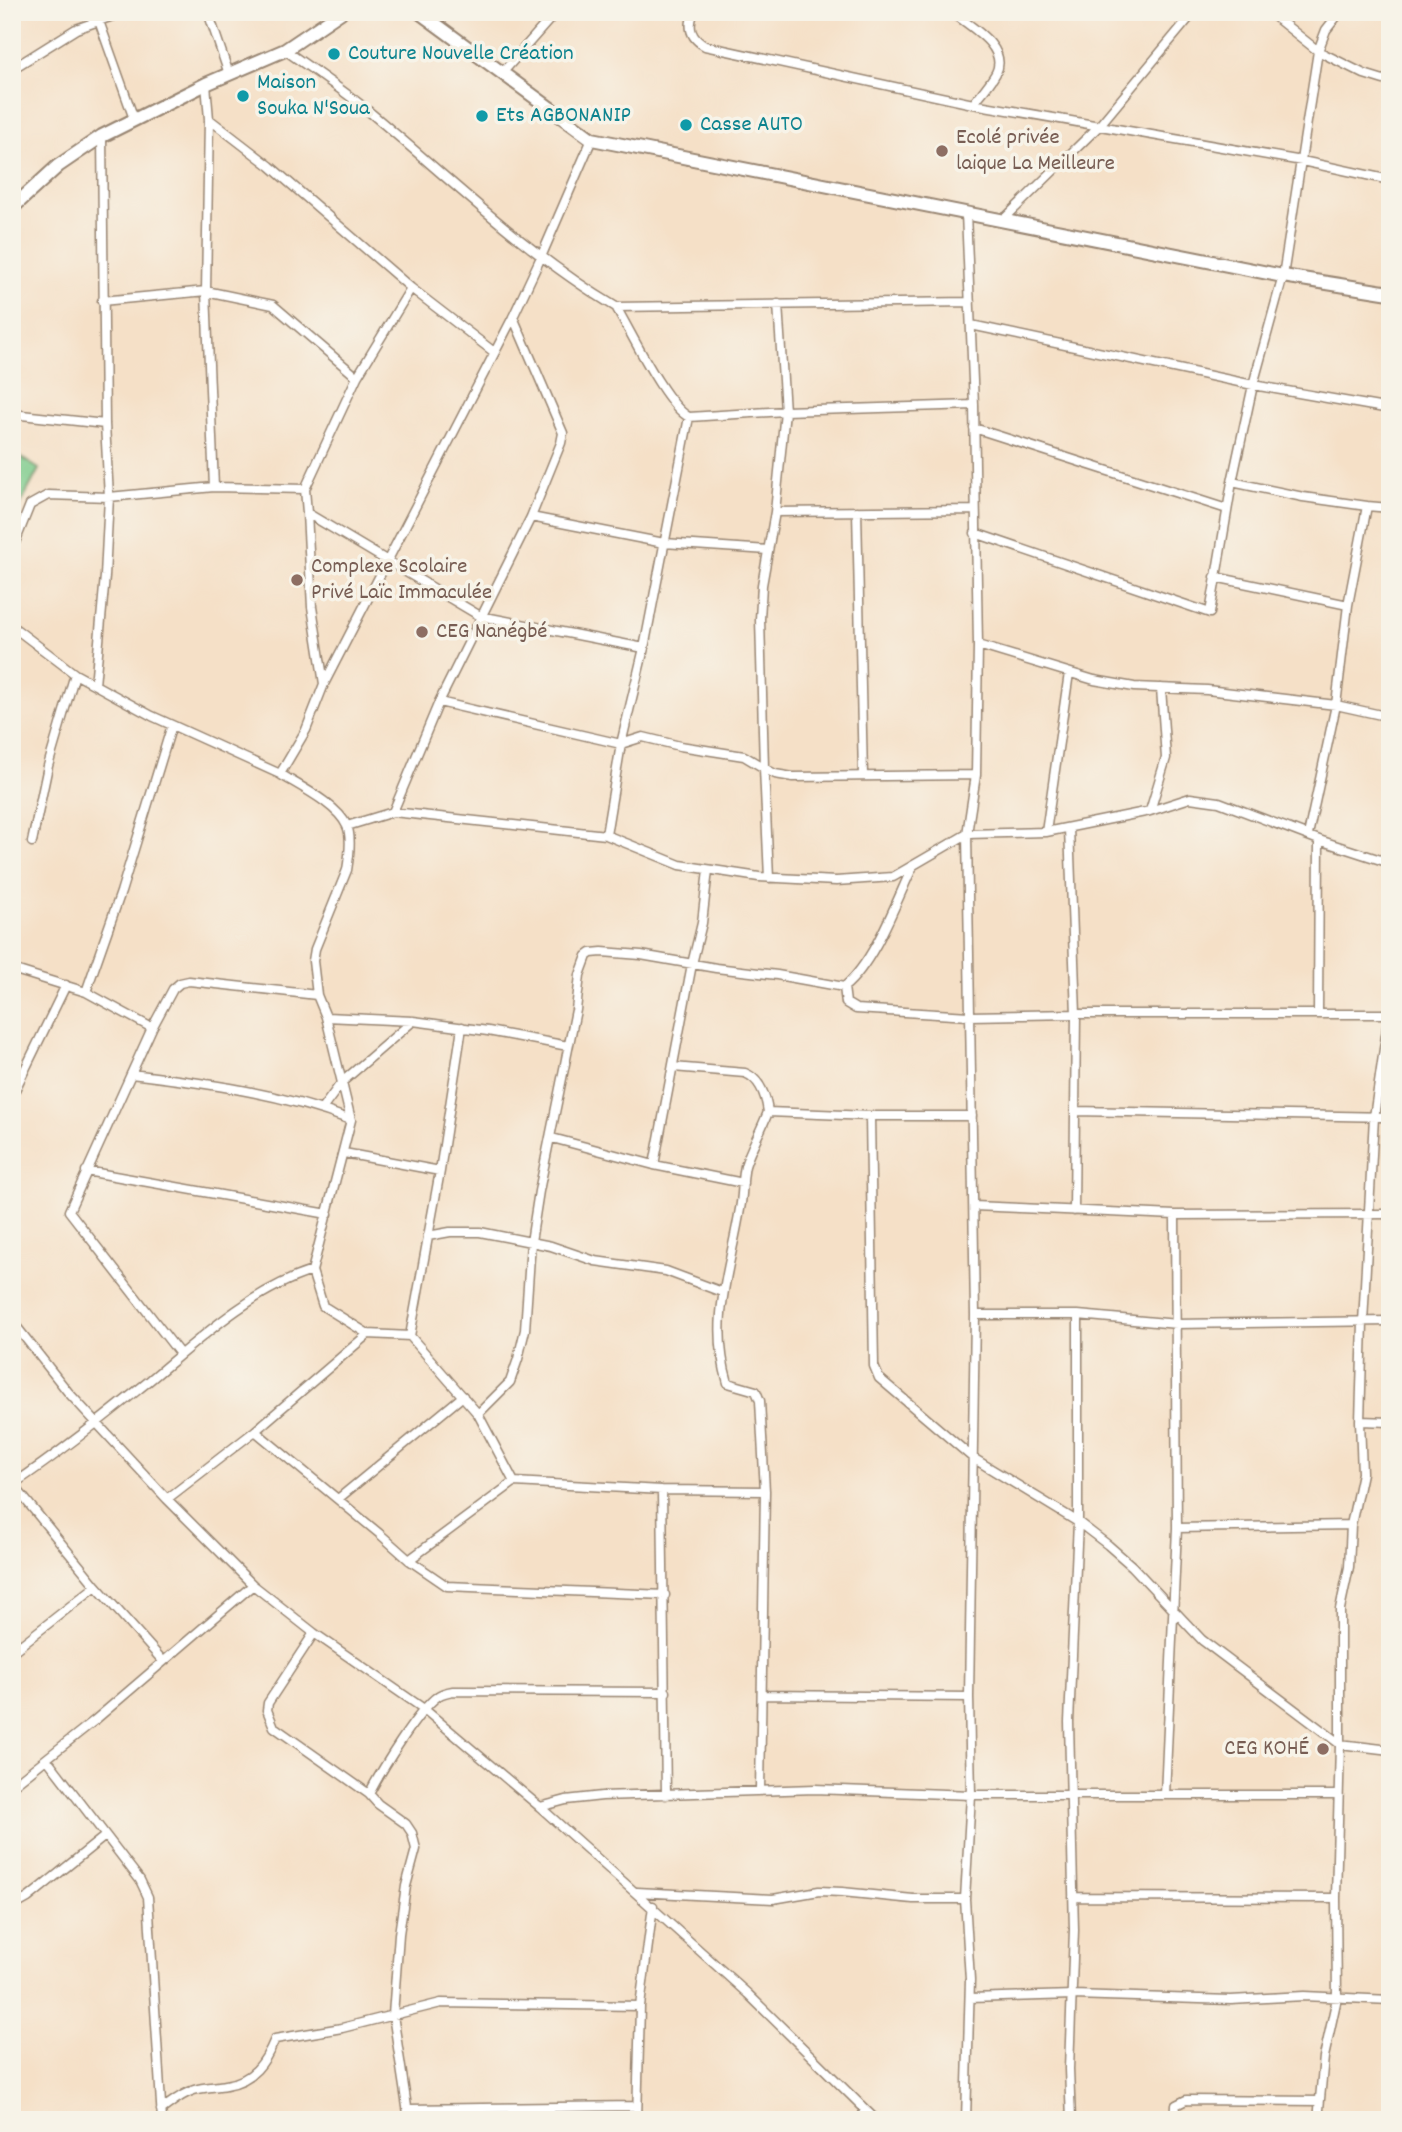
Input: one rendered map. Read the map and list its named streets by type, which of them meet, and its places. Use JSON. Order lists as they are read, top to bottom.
{
  "places": [
    "Couture Nouvelle Création",
    "Maison Souka N'Soua",
    "Ets AGBONANIP",
    "Casse AUTO",
    "Ecolé privée laique La Meilleure",
    "Complexe Scolaire Privé Laïc Immaculée",
    "CEG Nanégbé",
    "CEG KOHÉ"
  ]
}
